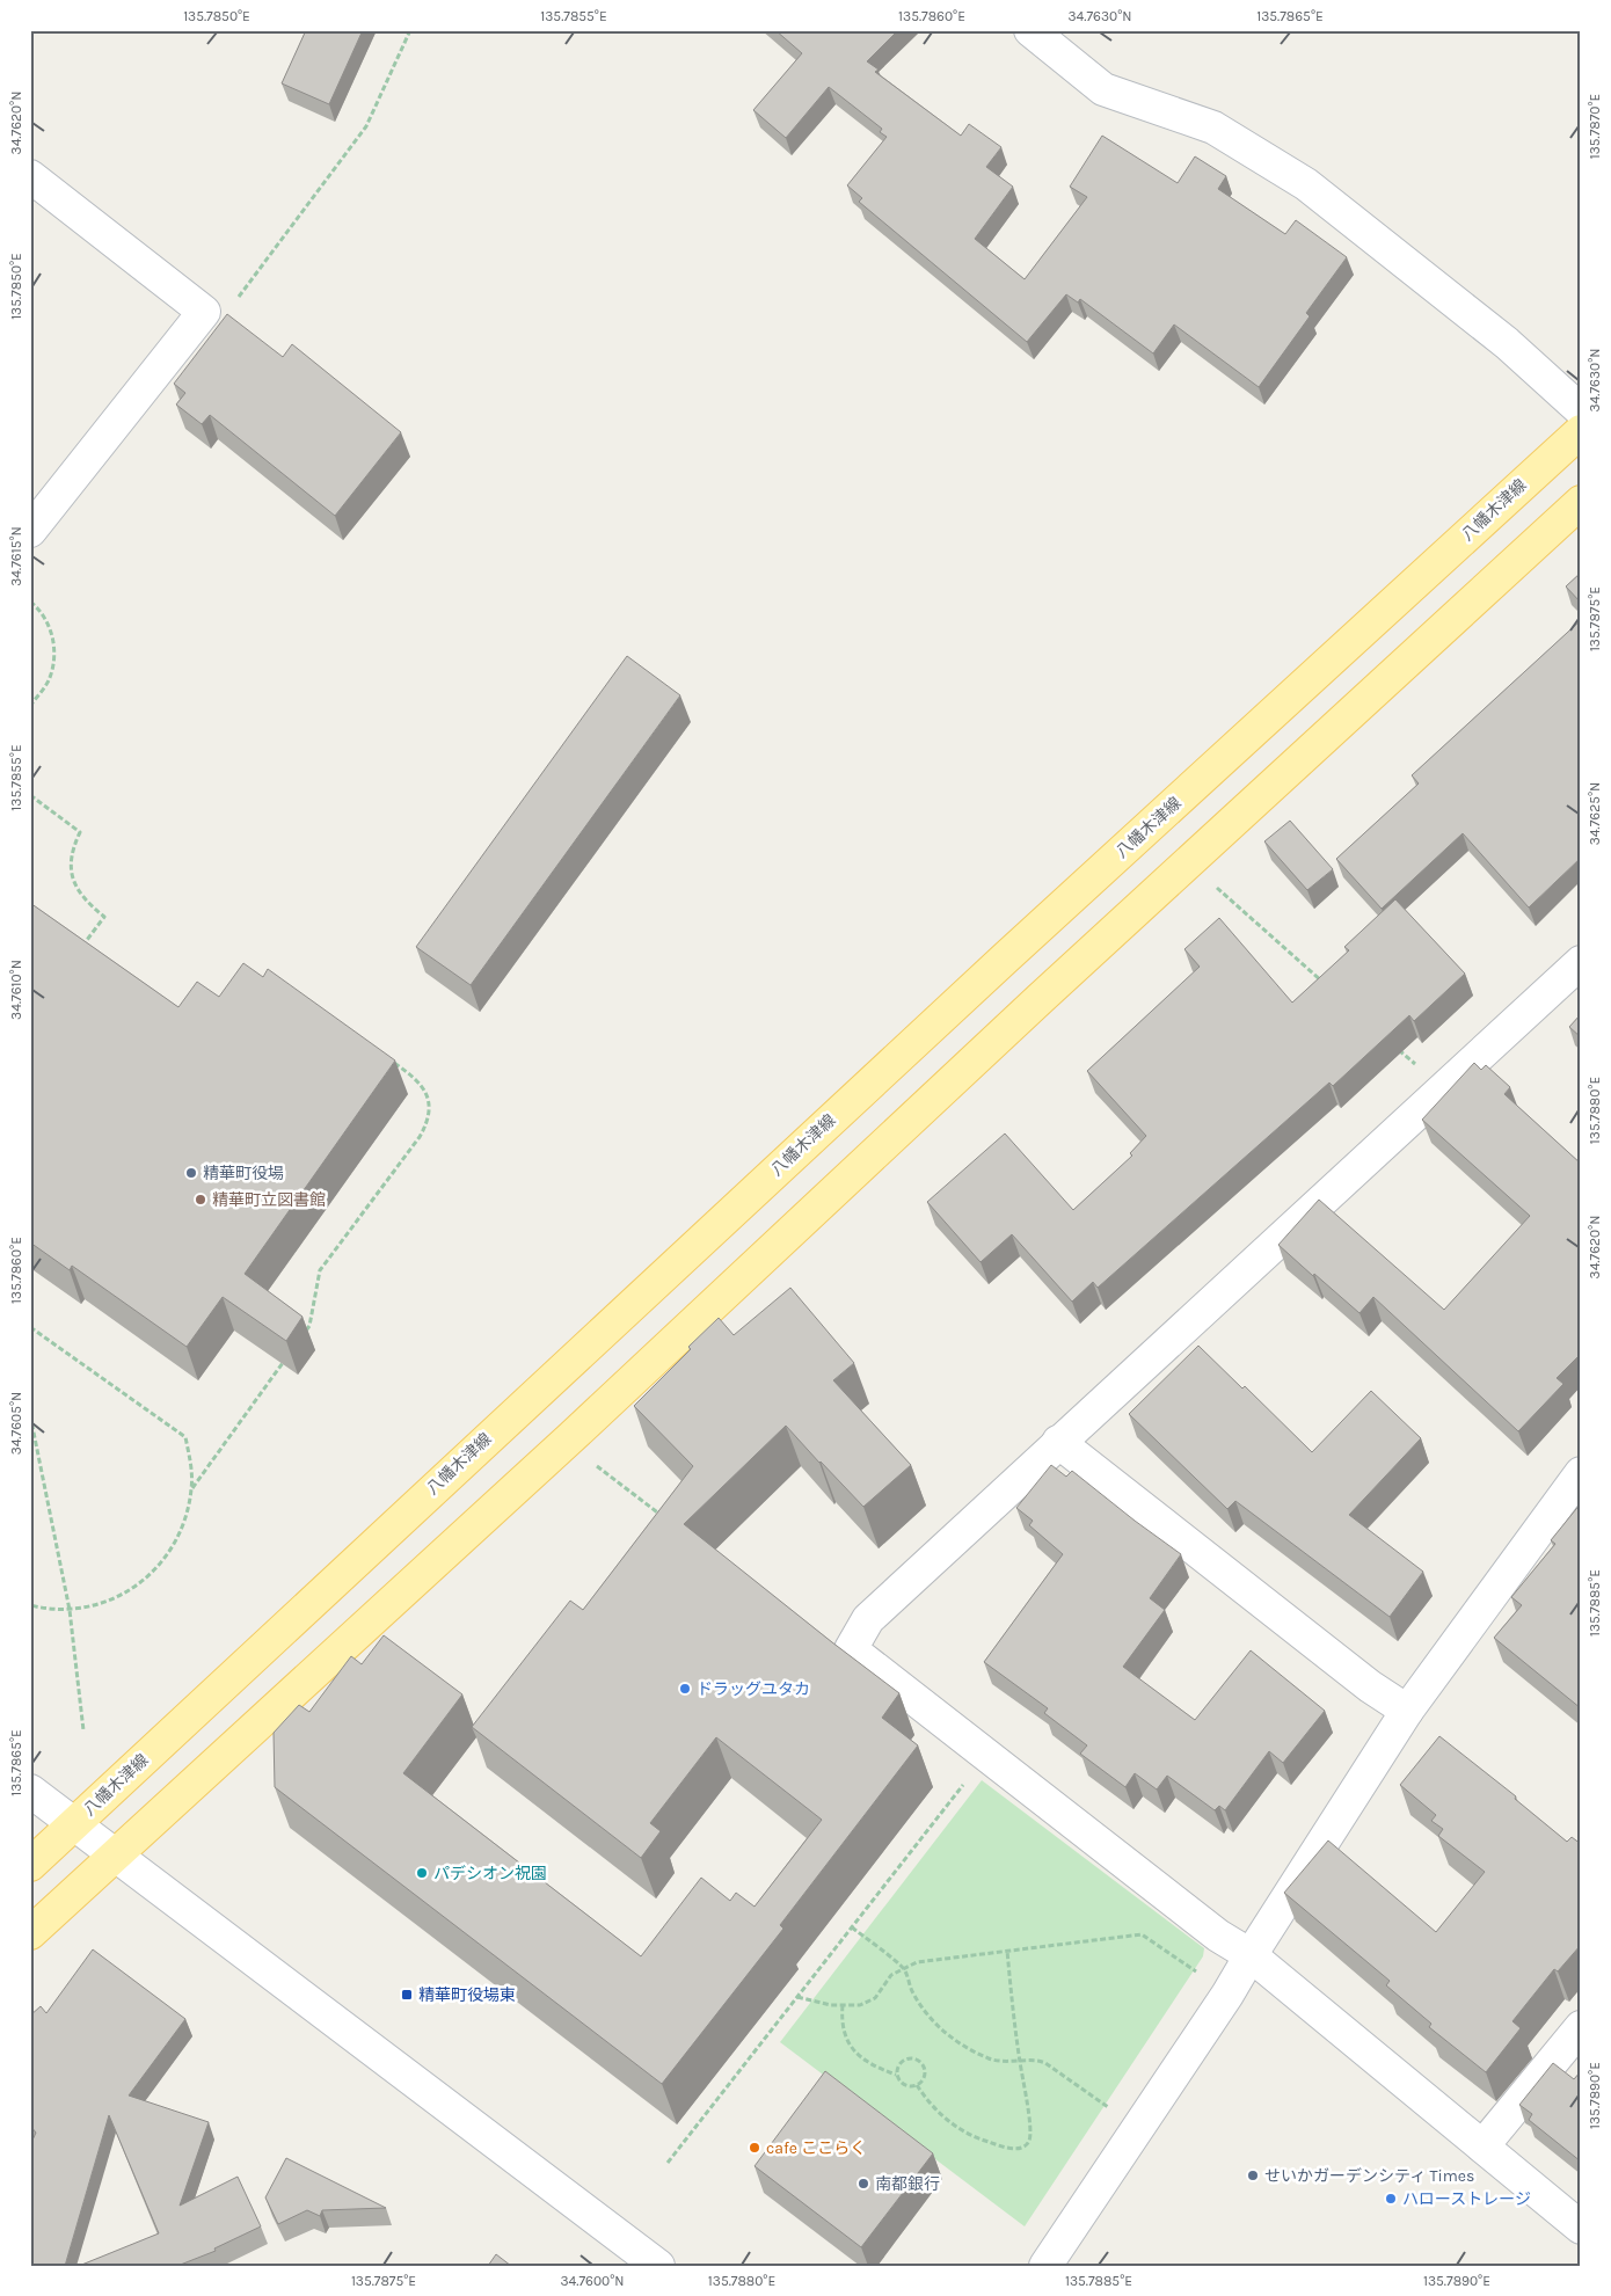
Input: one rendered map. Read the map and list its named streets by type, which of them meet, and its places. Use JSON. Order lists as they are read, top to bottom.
{
  "streets": {
    "main road": ["八幡木津線"]
  },
  "places": {
    "other": [
      "精華町役場",
      "精華町立図書館",
      "ドラッグユタカ",
      "パデシオン祝園",
      "cafe ここらく",
      "せいかガーデンシティ Times",
      "南都銀行",
      "ハローストレージ"
    ],
    "transit": ["精華町役場東"]
  },
  "coordinates": [
    "135.7850°E",
    "135.7855°E",
    "135.7860°E",
    "34.7630°N",
    "135.7865°E",
    "34.7620°N",
    "135.7870°E",
    "34.7615°N",
    "135.7875°E",
    "34.7625°N",
    "34.7610°N",
    "135.7880°E",
    "34.7605°N",
    "135.7885°E",
    "135.7890°E",
    "34.7600°N"
  ]
}
